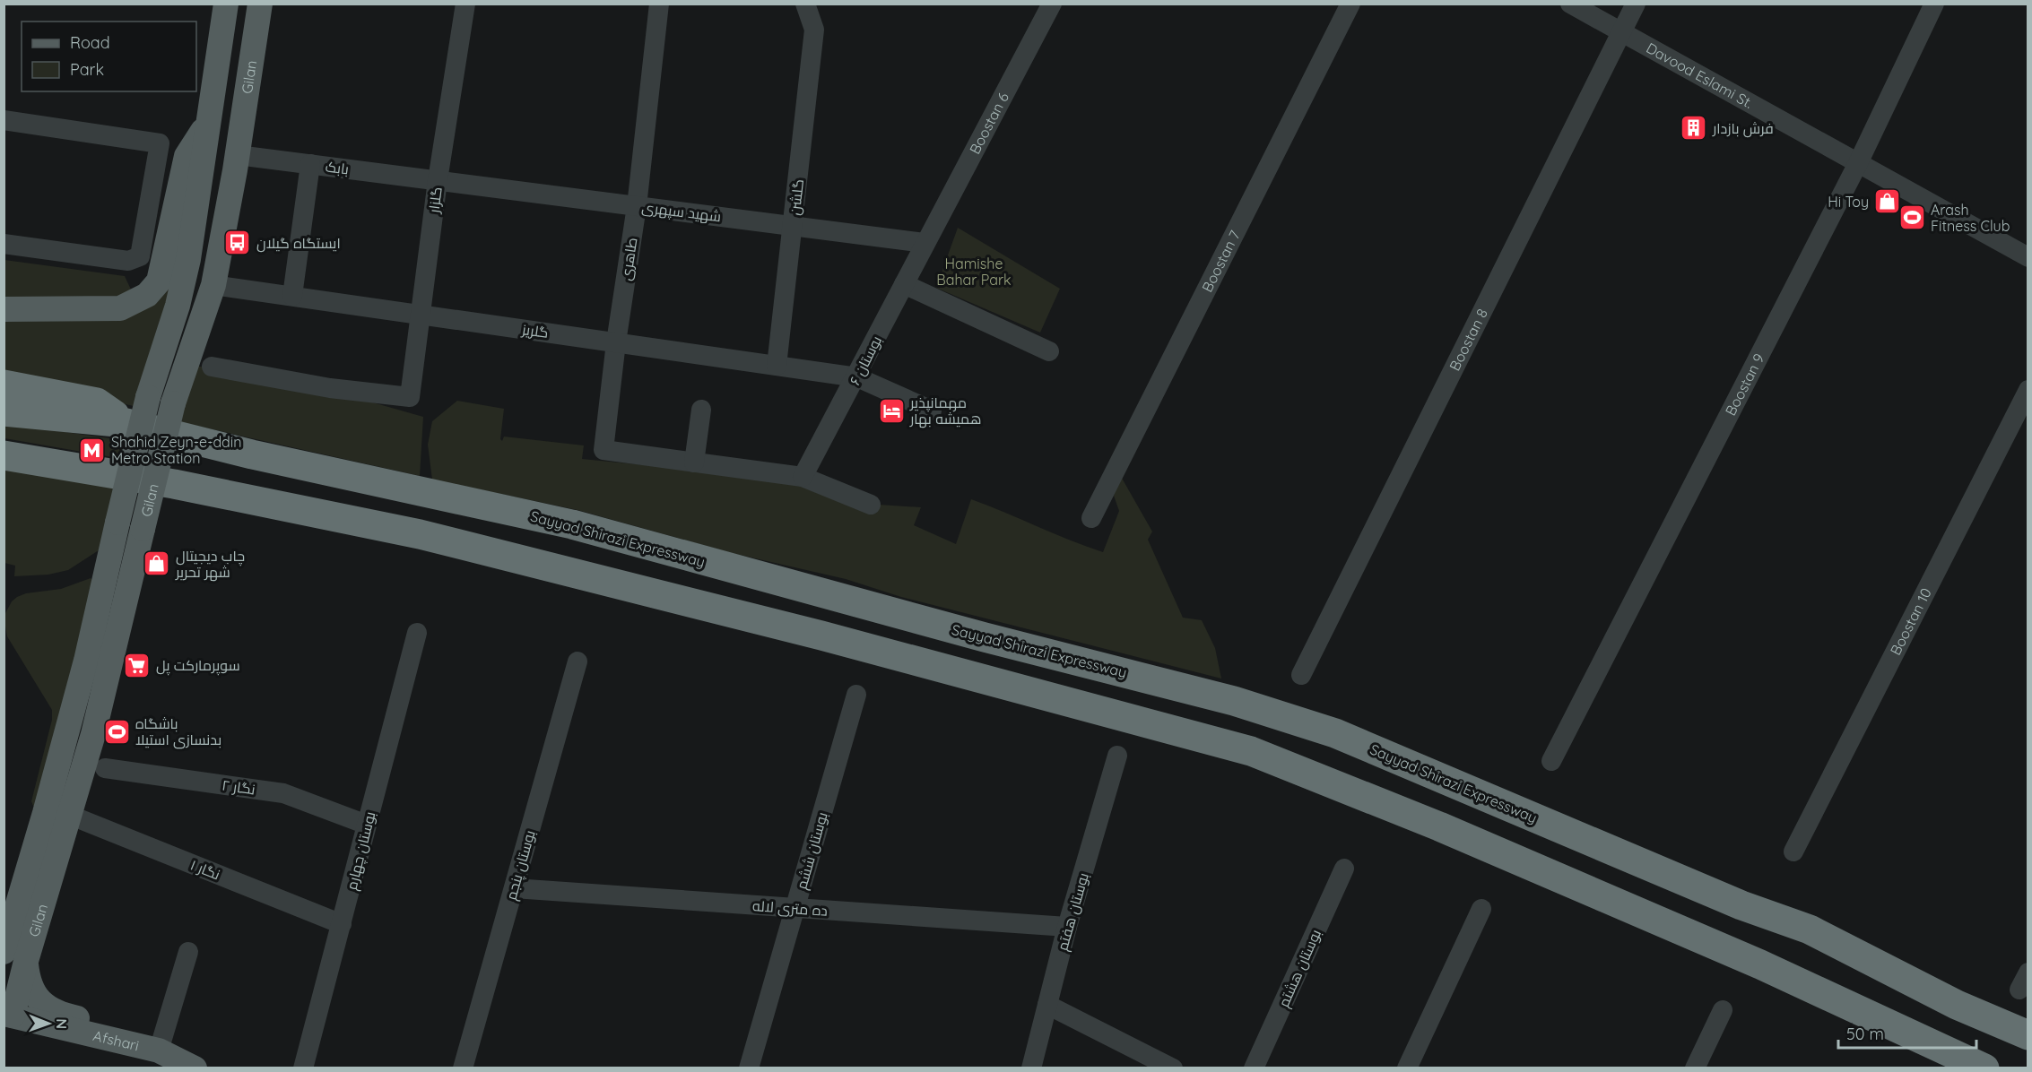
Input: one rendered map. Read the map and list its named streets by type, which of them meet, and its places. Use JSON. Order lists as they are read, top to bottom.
{
  "streets": {
    "highway": ["Sayyad Shirazi Expressway"],
    "main road": ["Gilan", "Afshari"],
    "street": [
      "Davood Eslami St.",
      "Boostan 6",
      "بابک",
      "گلشن",
      "گلزار",
      "شهید سپهری",
      "طاهری",
      "Boostan 7",
      "گلریز",
      "Boostan 8",
      "بوستان ۶",
      "Boostan 9",
      "Boostan 10",
      "نگار ۲",
      "بوستان چهارم",
      "بوستان ششم",
      "بوستان پنجم",
      "نگار ۱",
      "ده متری لاله",
      "بوستان هفتم",
      "بوستان هشتم"
    ]
  },
  "crossings": [
    ["Davood Eslami St.", "Boostan 8"],
    ["Davood Eslami St.", "Boostan 9"],
    ["Gilan", "بابک"],
    ["Gilan", "گلریز"],
    ["Gilan", "نگار ۱"],
    ["Gilan", "Afshari"],
    ["Boostan 6", "شهید سپهری"],
    ["Boostan 6", "بوستان ۶"],
    ["بابک", "گلزار"],
    ["بابک", "شهید سپهری"],
    ["گلشن", "شهید سپهری"],
    ["گلشن", "گلریز"],
    ["گلزار", "شهید سپهری"],
    ["گلزار", "گلریز"],
    ["شهید سپهری", "طاهری"],
    ["شهید سپهری", "بوستان ۶"],
    ["طاهری", "گلریز"],
    ["گلریز", "بوستان ۶"],
    ["نگار ۲", "بوستان چهارم"],
    ["بوستان چهارم", "نگار ۱"],
    ["بوستان ششم", "ده متری لاله"],
    ["بوستان پنجم", "ده متری لاله"],
    ["ده متری لاله", "بوستان هفتم"]
  ],
  "parks": ["Hamishe Bahar Park"],
  "places": {
    "building": ["فرش بازدار"],
    "shop": ["Hi Toy", "چاپ دیجیتال شهر تحریر"],
    "sports": ["Arash Fitness Club", "باشگاه بدنسازی استیلا"],
    "bus stop": ["ایستگاه گیلان"],
    "hotel": ["مهمانپذیر همیشه بهار"],
    "metro station": ["Shahid Zeyn-e-ddin Metro Station"],
    "supermarket": ["سوپرمارکت پل"]
  },
  "legend": ["Road", "Park"],
  "scale_bar": "50 m",
  "north": "right"
}
